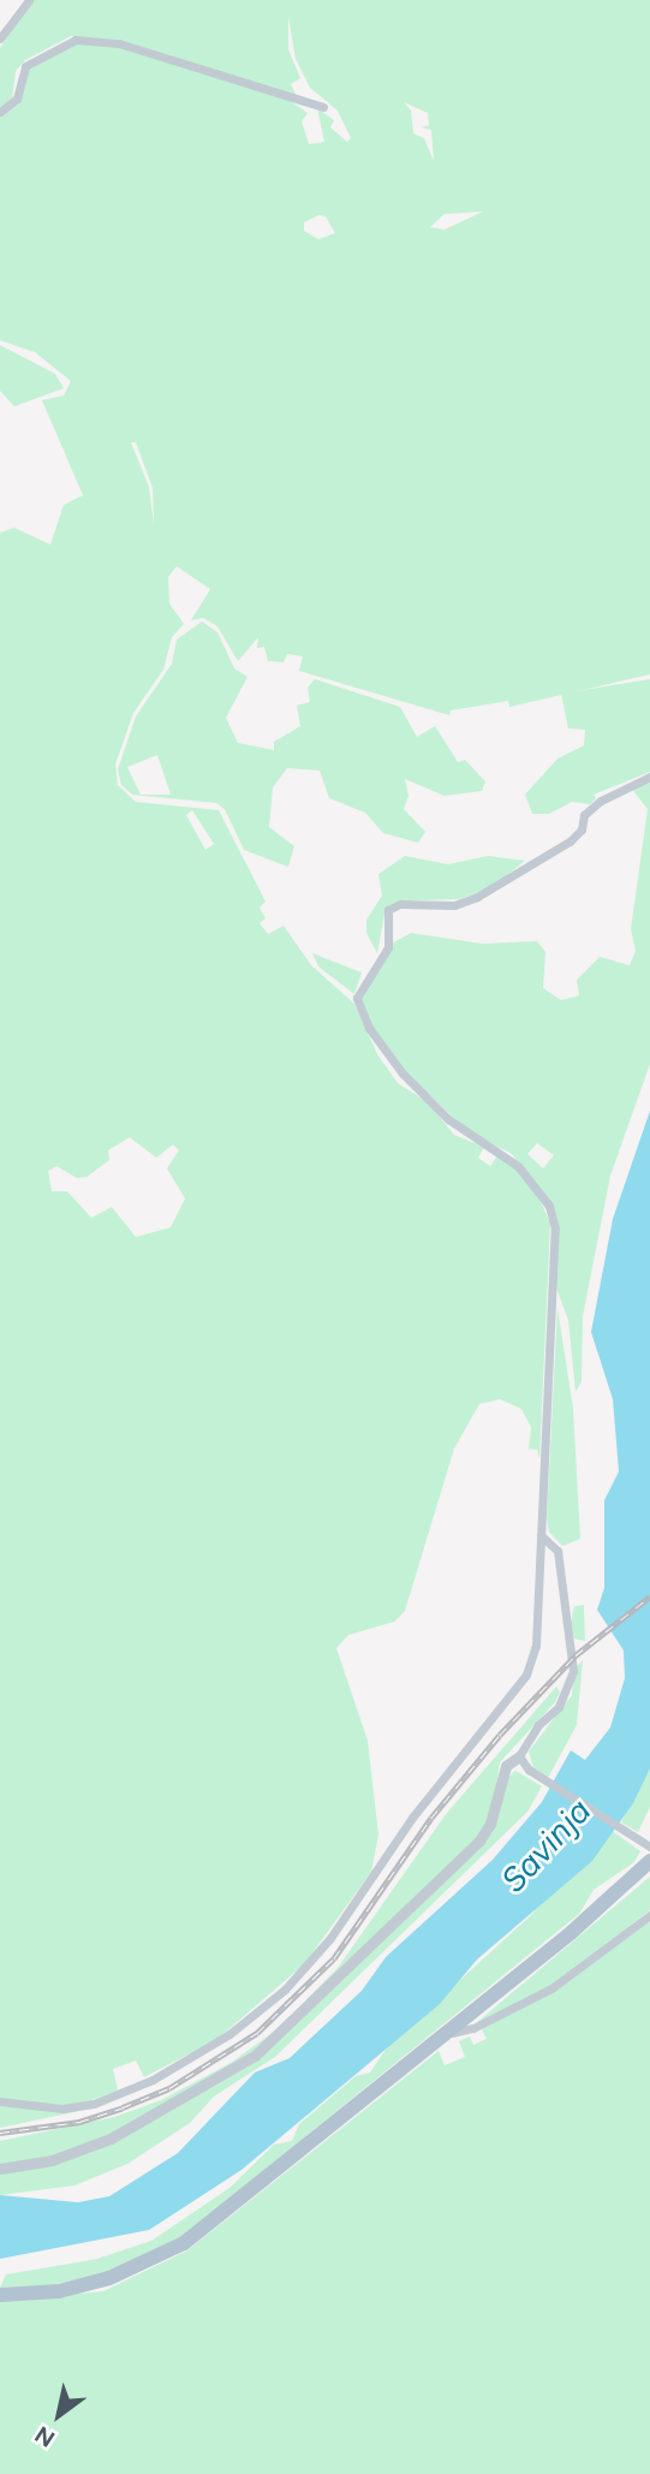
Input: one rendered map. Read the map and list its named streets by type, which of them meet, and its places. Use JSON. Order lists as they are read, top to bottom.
{
  "water": ["Savinja"],
  "north": "bottom left"
}
